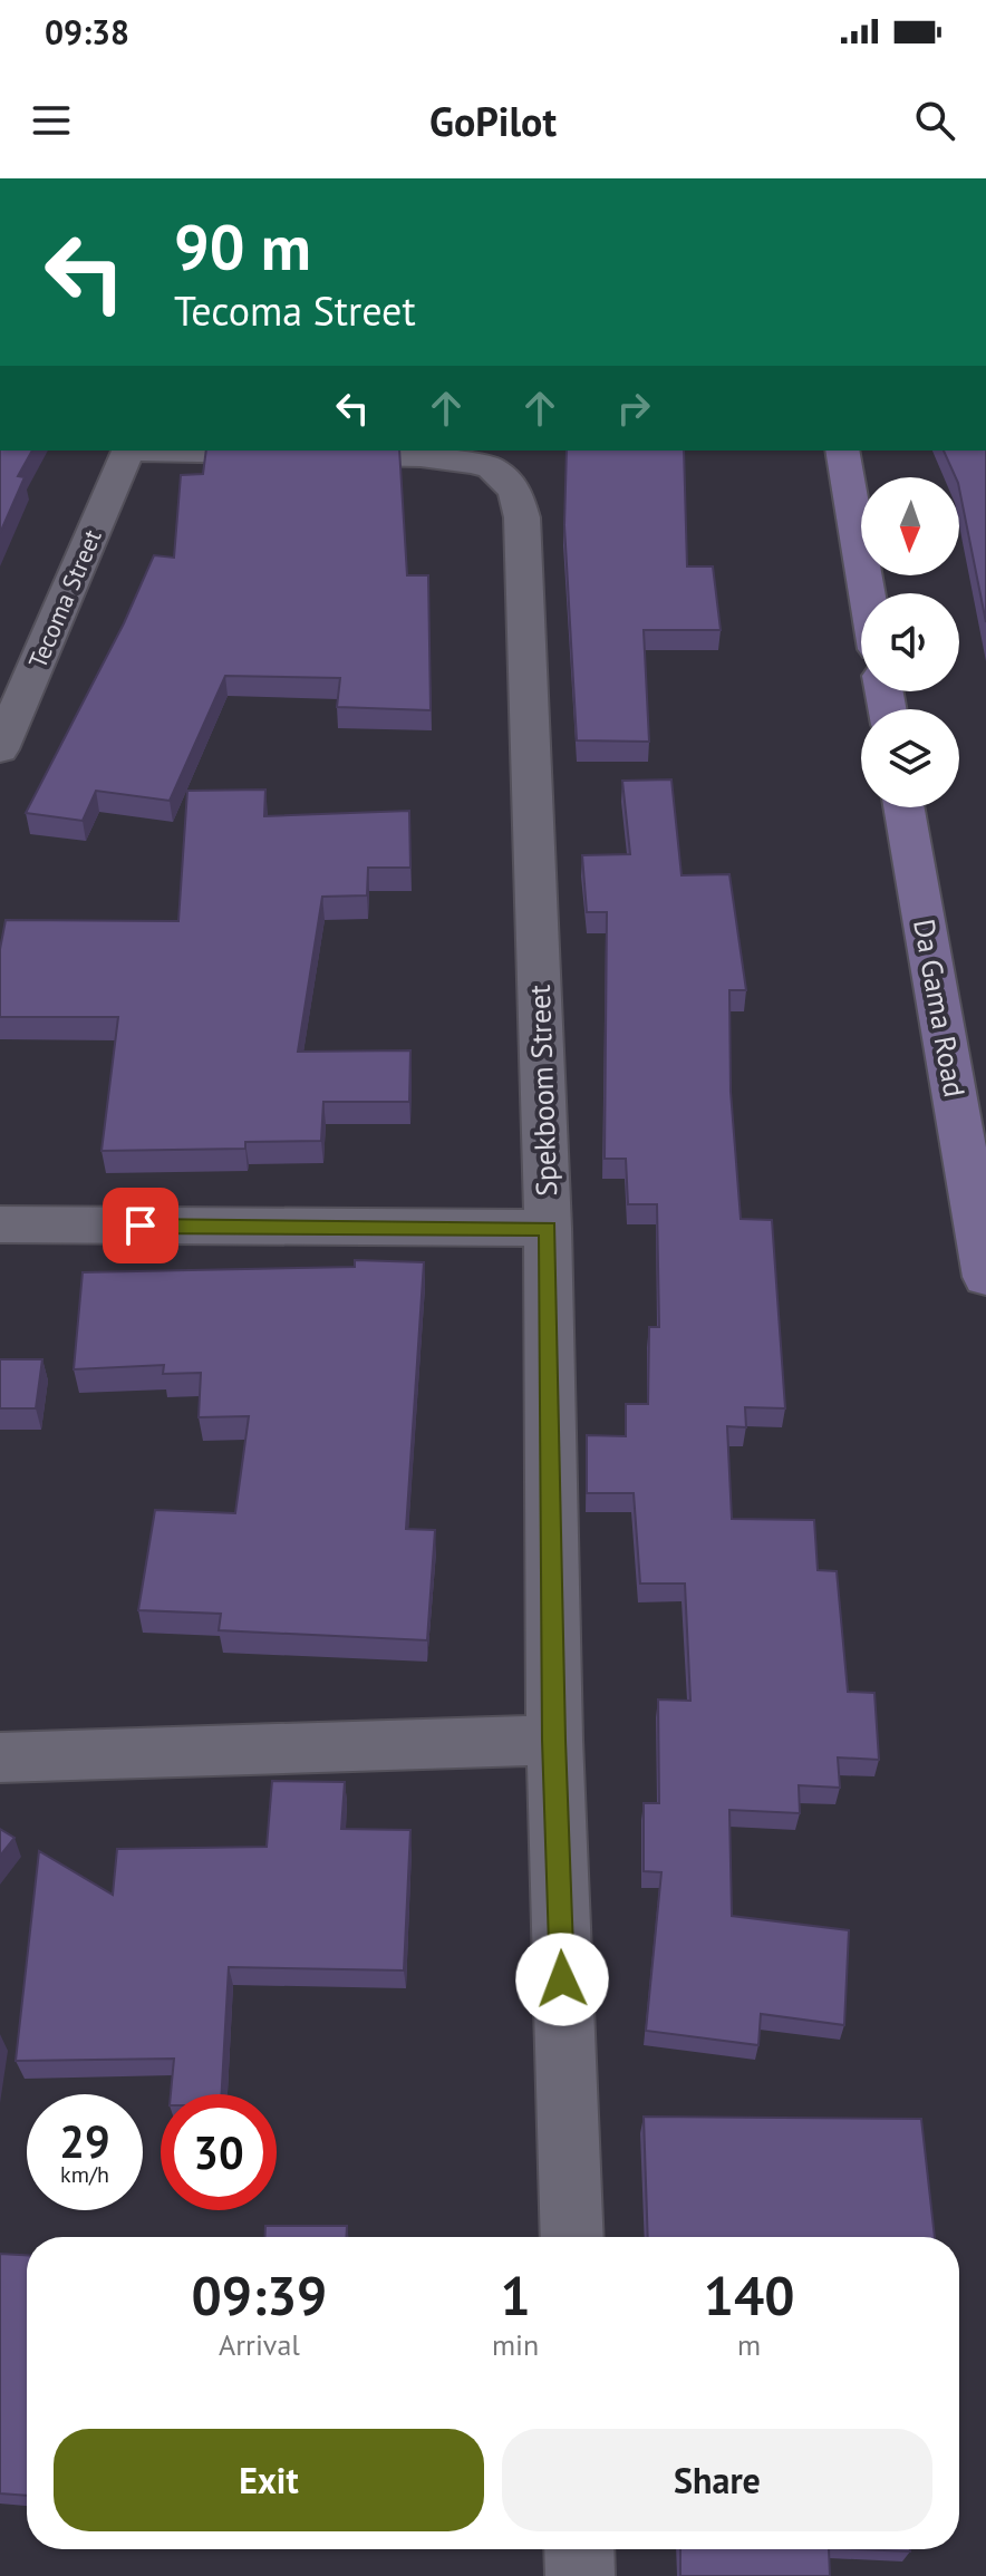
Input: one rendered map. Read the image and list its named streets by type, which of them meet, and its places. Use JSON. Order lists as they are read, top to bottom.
{
  "streets": {
    "street": ["Tecoma Street", "Da Gama Road", "Spekboom Street"]
  },
  "north": "bottom",
  "page": {
    "status": "09:38",
    "header": "GoPilot",
    "turn": ["90 m", "Tecoma Street"],
    "speed": "29 km/h",
    "limit": "30",
    "eta": [
      "09:39",
      "Arrival",
      "1",
      "min",
      "140",
      "m"
    ],
    "buttons": ["Exit", "Share"]
  }
}
